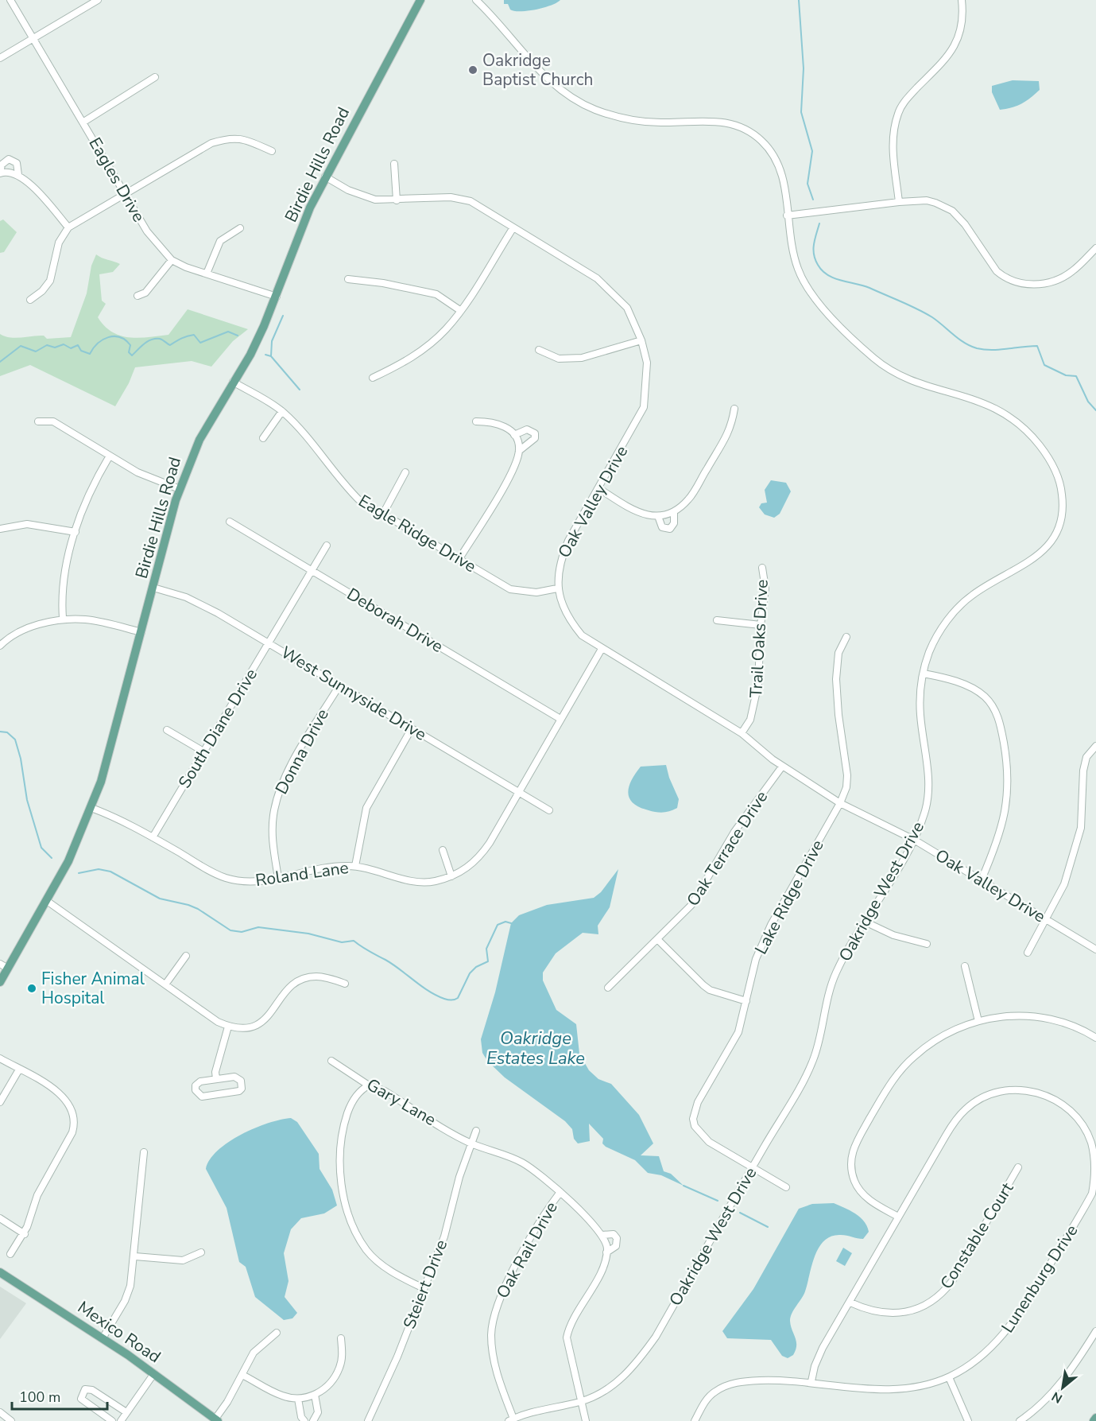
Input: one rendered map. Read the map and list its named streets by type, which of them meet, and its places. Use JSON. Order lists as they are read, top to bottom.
{
  "streets": {
    "main road": ["Birdie Hills Road", "Mexico Road"],
    "street": [
      "Eagles Drive",
      "Oak Valley Drive",
      "Eagle Ridge Drive",
      "Deborah Drive",
      "Trail Oaks Drive",
      "West Sunnyside Drive",
      "South Diane Drive",
      "Donna Drive",
      "Oak Terrace Drive",
      "Roland Lane",
      "Oakridge West Drive",
      "Lake Ridge Drive",
      "Gary Lane",
      "Constable Court",
      "Oak Rail Drive",
      "Lunenburg Drive",
      "Steiert Drive"
    ]
  },
  "crossings": [
    ["Birdie Hills Road", "Eagles Drive"],
    ["Birdie Hills Road", "Oak Valley Drive"],
    ["Birdie Hills Road", "Eagle Ridge Drive"],
    ["Birdie Hills Road", "West Sunnyside Drive"],
    ["Birdie Hills Road", "Roland Lane"],
    ["Oak Valley Drive", "Eagle Ridge Drive"],
    ["Oak Valley Drive", "Trail Oaks Drive"],
    ["Oak Valley Drive", "Oak Terrace Drive"],
    ["Oak Valley Drive", "Roland Lane"],
    ["Oak Valley Drive", "Oakridge West Drive"],
    ["Oak Valley Drive", "Lake Ridge Drive"],
    ["Deborah Drive", "South Diane Drive"],
    ["Deborah Drive", "Roland Lane"],
    ["West Sunnyside Drive", "South Diane Drive"],
    ["West Sunnyside Drive", "Donna Drive"],
    ["West Sunnyside Drive", "Roland Lane"],
    ["South Diane Drive", "Roland Lane"],
    ["Donna Drive", "Roland Lane"],
    ["Oakridge West Drive", "Lake Ridge Drive"],
    ["Oakridge West Drive", "Oak Rail Drive"],
    ["Gary Lane", "Oak Rail Drive"],
    ["Gary Lane", "Steiert Drive"],
    ["Constable Court", "Lunenburg Drive"]
  ],
  "water": ["Oakridge Estates Lake"],
  "places": ["Oakridge Baptist Church", "Fisher Animal Hospital"],
  "scale_bar": "100 m",
  "north": "bottom left"
}
